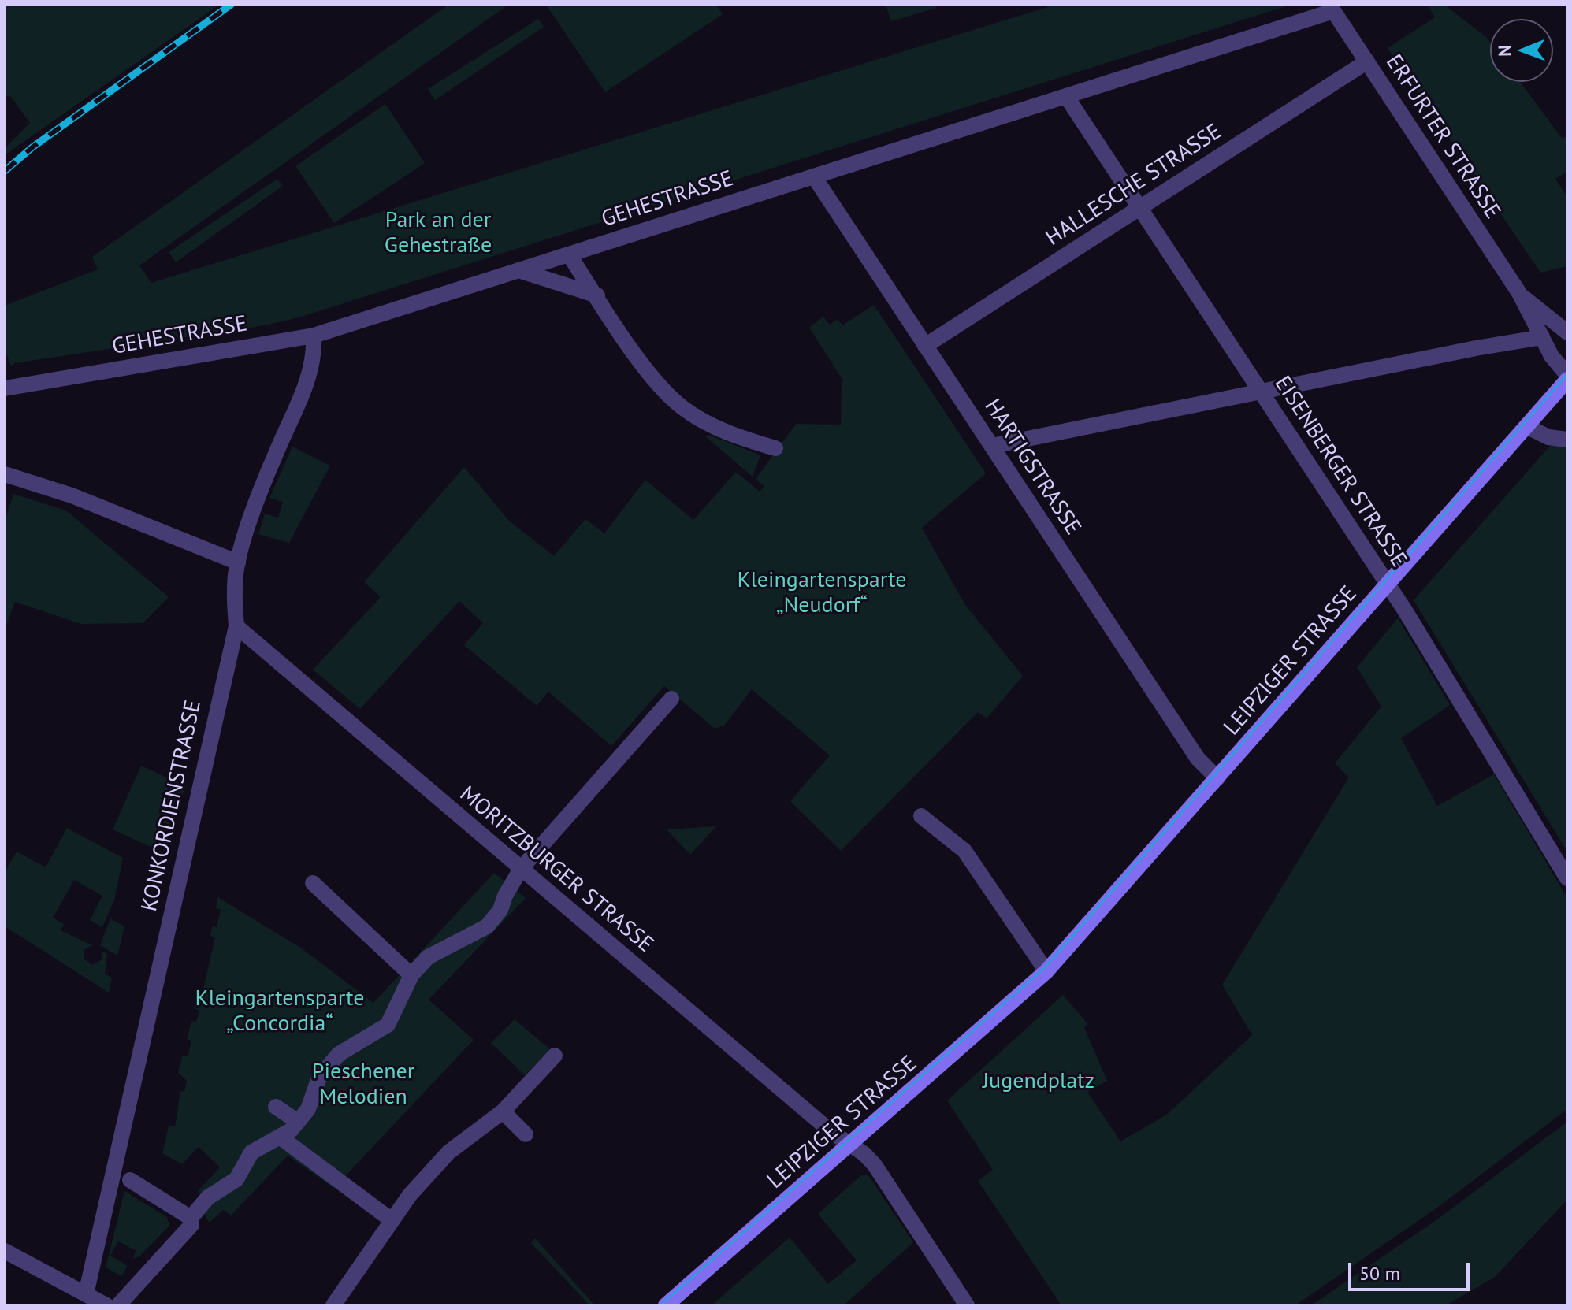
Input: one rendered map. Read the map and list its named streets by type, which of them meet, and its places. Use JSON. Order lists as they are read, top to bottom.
{
  "streets": {
    "main road": ["LEIPZIGER STRASSE"],
    "street": [
      "ERFURTER STRASSE",
      "HALLESCHE STRASSE",
      "GEHESTRASSE",
      "HARTIGSTRASSE",
      "EISENBERGER STRASSE",
      "KONKORDIENSTRASSE",
      "MORITZBURGER STRASSE"
    ]
  },
  "crossings": [
    ["ERFURTER STRASSE", "HALLESCHE STRASSE"],
    ["ERFURTER STRASSE", "GEHESTRASSE"],
    ["HALLESCHE STRASSE", "HARTIGSTRASSE"],
    ["HALLESCHE STRASSE", "EISENBERGER STRASSE"],
    ["GEHESTRASSE", "HARTIGSTRASSE"],
    ["GEHESTRASSE", "EISENBERGER STRASSE"],
    ["GEHESTRASSE", "KONKORDIENSTRASSE"],
    ["HARTIGSTRASSE", "LEIPZIGER STRASSE"],
    ["EISENBERGER STRASSE", "LEIPZIGER STRASSE"],
    ["LEIPZIGER STRASSE", "MORITZBURGER STRASSE"],
    ["KONKORDIENSTRASSE", "MORITZBURGER STRASSE"]
  ],
  "parks": [
    "Park an der Gehestraße",
    "Kleingartensparte „Neudorf“",
    "Kleingartensparte „Concordia“",
    "Pieschener Melodien",
    "Jugendplatz"
  ],
  "scale_bar": "50 m",
  "north": "left"
}
